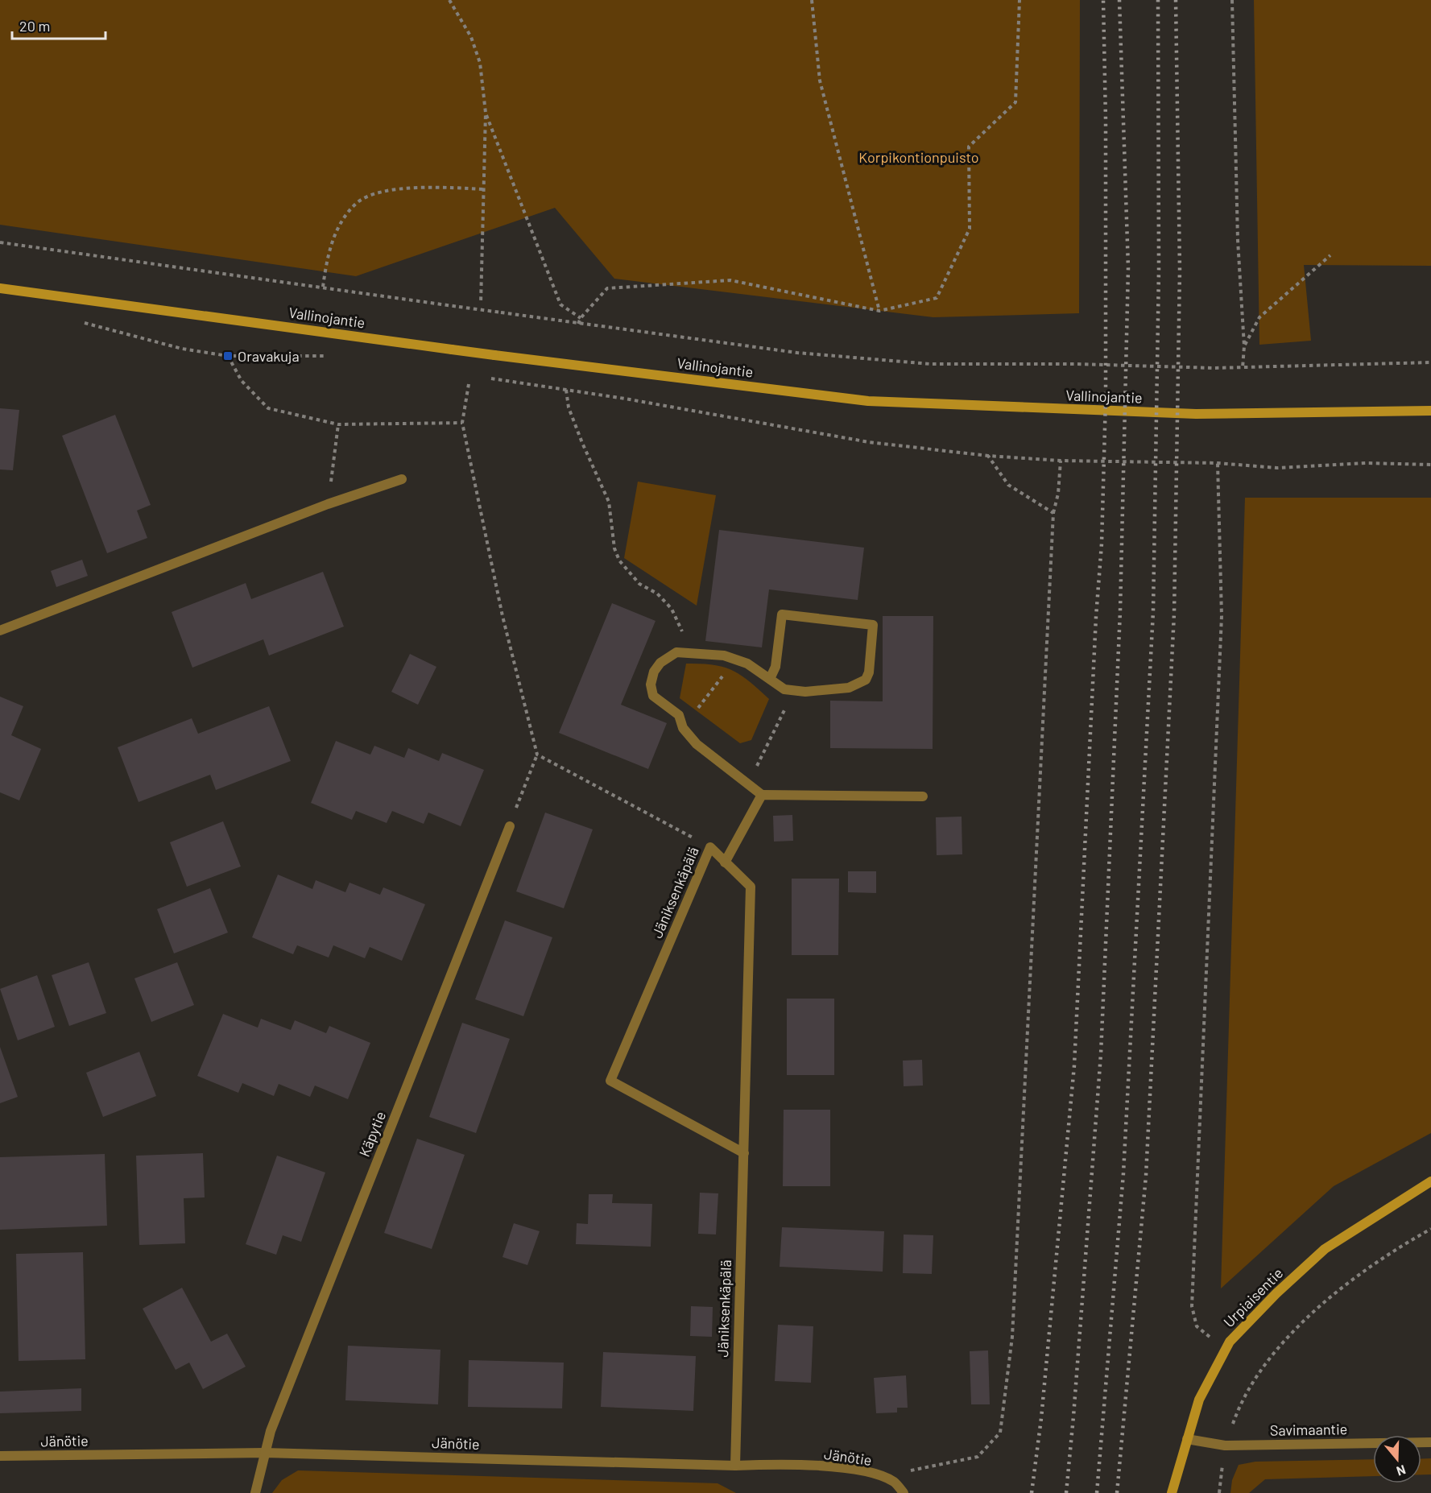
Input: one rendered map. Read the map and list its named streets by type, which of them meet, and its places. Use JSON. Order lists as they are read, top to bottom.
{
  "streets": {
    "street": [
      "Vallinojantie",
      "Jäniksenkäpälä",
      "Käpytie",
      "Urpiaisentie",
      "Savimaantie",
      "Jänötie"
    ]
  },
  "crossings": [
    ["Jäniksenkäpälä", "Jänötie"],
    ["Käpytie", "Jänötie"],
    ["Urpiaisentie", "Savimaantie"]
  ],
  "parks": ["Korpikontionpuisto"],
  "places": {
    "transit": ["Oravakuja"]
  },
  "scale_bar": "20 m",
  "north": "bottom"
}
